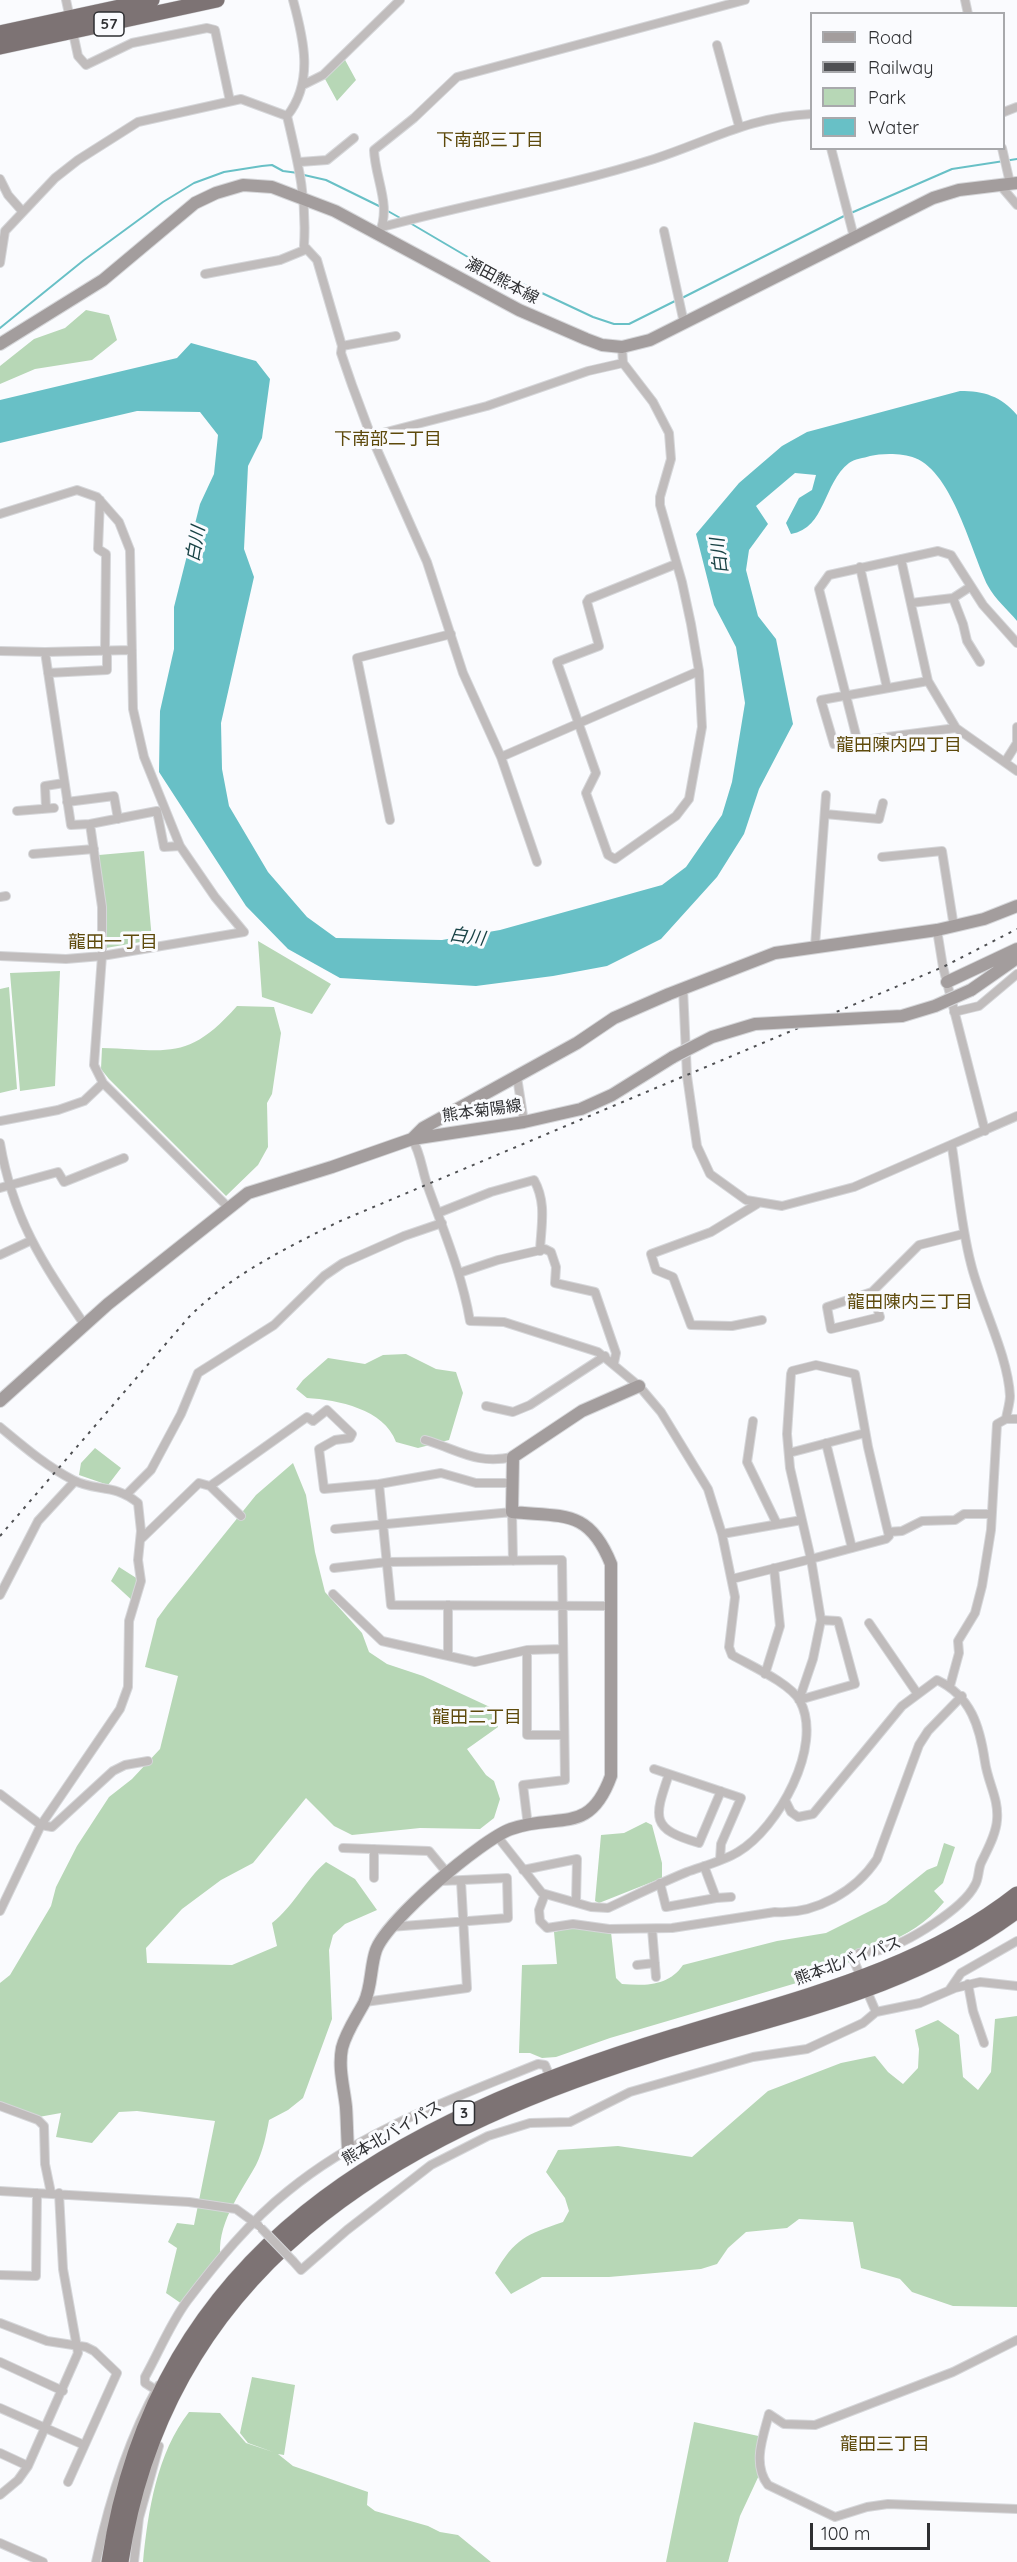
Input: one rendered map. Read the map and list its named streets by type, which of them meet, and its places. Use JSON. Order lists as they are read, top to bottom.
{
  "streets": {
    "highway": ["57", "熊本北バイパス", "3"],
    "main road": ["瀬田熊本線", "熊本菊陽線"]
  },
  "districts": [
    "下南部三丁目",
    "下南部二丁目",
    "龍田陳内四丁目",
    "龍田一丁目",
    "龍田陳内三丁目",
    "龍田二丁目",
    "龍田三丁目"
  ],
  "water": ["白川"],
  "legend": [
    "Road",
    "Railway",
    "Park",
    "Water"
  ],
  "scale_bar": "100 m"
}
